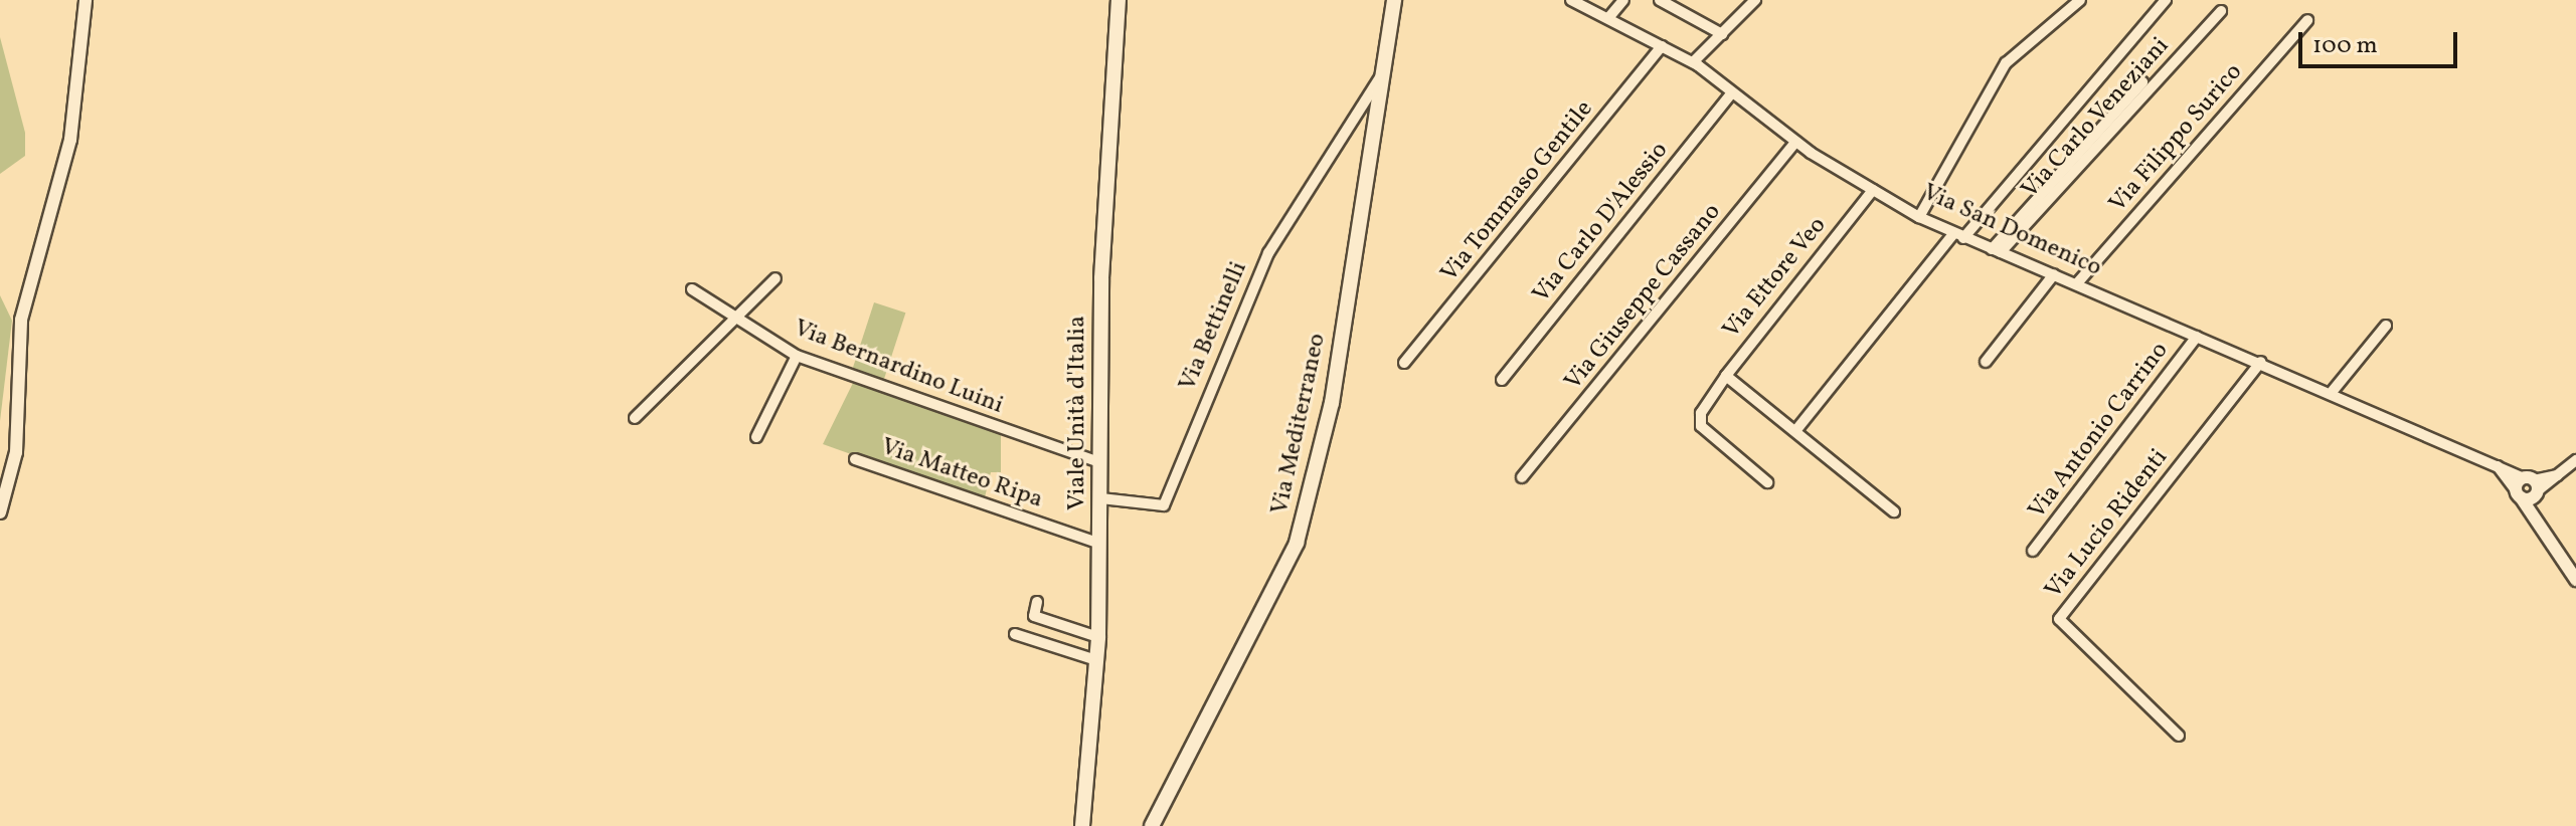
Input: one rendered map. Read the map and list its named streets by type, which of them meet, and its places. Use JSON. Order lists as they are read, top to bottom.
{
  "streets": {
    "main road": ["Viale Unità d'Italia", "Via Mediterraneo"],
    "street": [
      "Via Carlo Veneziani",
      "Via Filippo Surico",
      "Via Tommaso Gentile",
      "Via Carlo D'Alessio",
      "Via San Domenico",
      "Via Ettore Veo",
      "Via Giuseppe Cassano",
      "Via Bettinelli",
      "Via Bernardino Luini",
      "Via Antonio Carrino",
      "Via Matteo Ripa",
      "Via Lucio Ridenti"
    ]
  },
  "crossings": [
    ["Via Carlo Veneziani", "Via San Domenico"],
    ["Via Filippo Surico", "Via San Domenico"],
    ["Via Tommaso Gentile", "Via San Domenico"],
    ["Via Carlo D'Alessio", "Via San Domenico"],
    ["Via San Domenico", "Via Ettore Veo"],
    ["Via San Domenico", "Via Giuseppe Cassano"],
    ["Via San Domenico", "Via Antonio Carrino"],
    ["Via San Domenico", "Via Lucio Ridenti"],
    ["Via Bettinelli", "Viale Unità d'Italia"],
    ["Via Bettinelli", "Via Mediterraneo"],
    ["Via Bernardino Luini", "Viale Unità d'Italia"],
    ["Viale Unità d'Italia", "Via Matteo Ripa"]
  ],
  "scale_bar": "100 m"
}
